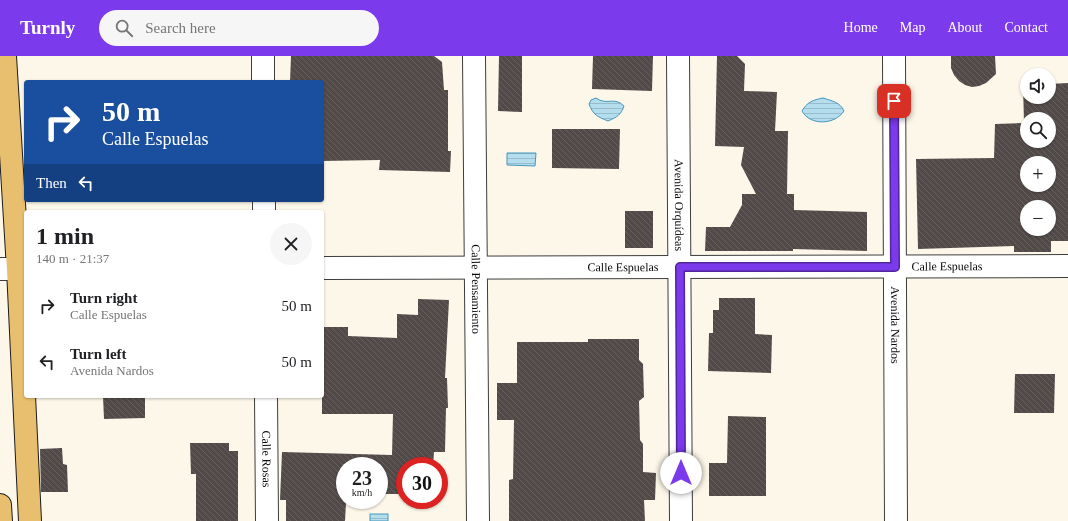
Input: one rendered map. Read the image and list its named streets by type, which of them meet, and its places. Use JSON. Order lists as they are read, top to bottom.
{
  "streets": {
    "street": [
      "Avenida Orquídeas",
      "Calle Espuelas",
      "Calle Pensamiento",
      "Avenida Nardos",
      "Calle Rosas"
    ]
  },
  "crossings": [
    ["Avenida Orquídeas", "Calle Espuelas"],
    ["Calle Espuelas", "Calle Pensamiento"],
    ["Calle Espuelas", "Avenida Nardos"]
  ],
  "page": {
    "header": "Turnly",
    "search": "Search here",
    "nav": [
      "Home",
      "Map",
      "About",
      "Contact"
    ],
    "map_buttons": ["+", "−"],
    "turn": ["50 m", "Calle Espuelas"],
    "then": "Then",
    "heading": ["1 min", "140 m · 21:37"],
    "list": [
      {
        "name": "Turn right",
        "note": "Calle Espuelas",
        "value": "50 m"
      },
      {
        "name": "Turn left",
        "note": "Avenida Nardos",
        "value": "50 m"
      }
    ],
    "speed": "23 km/h",
    "limit": "30"
  }
}
